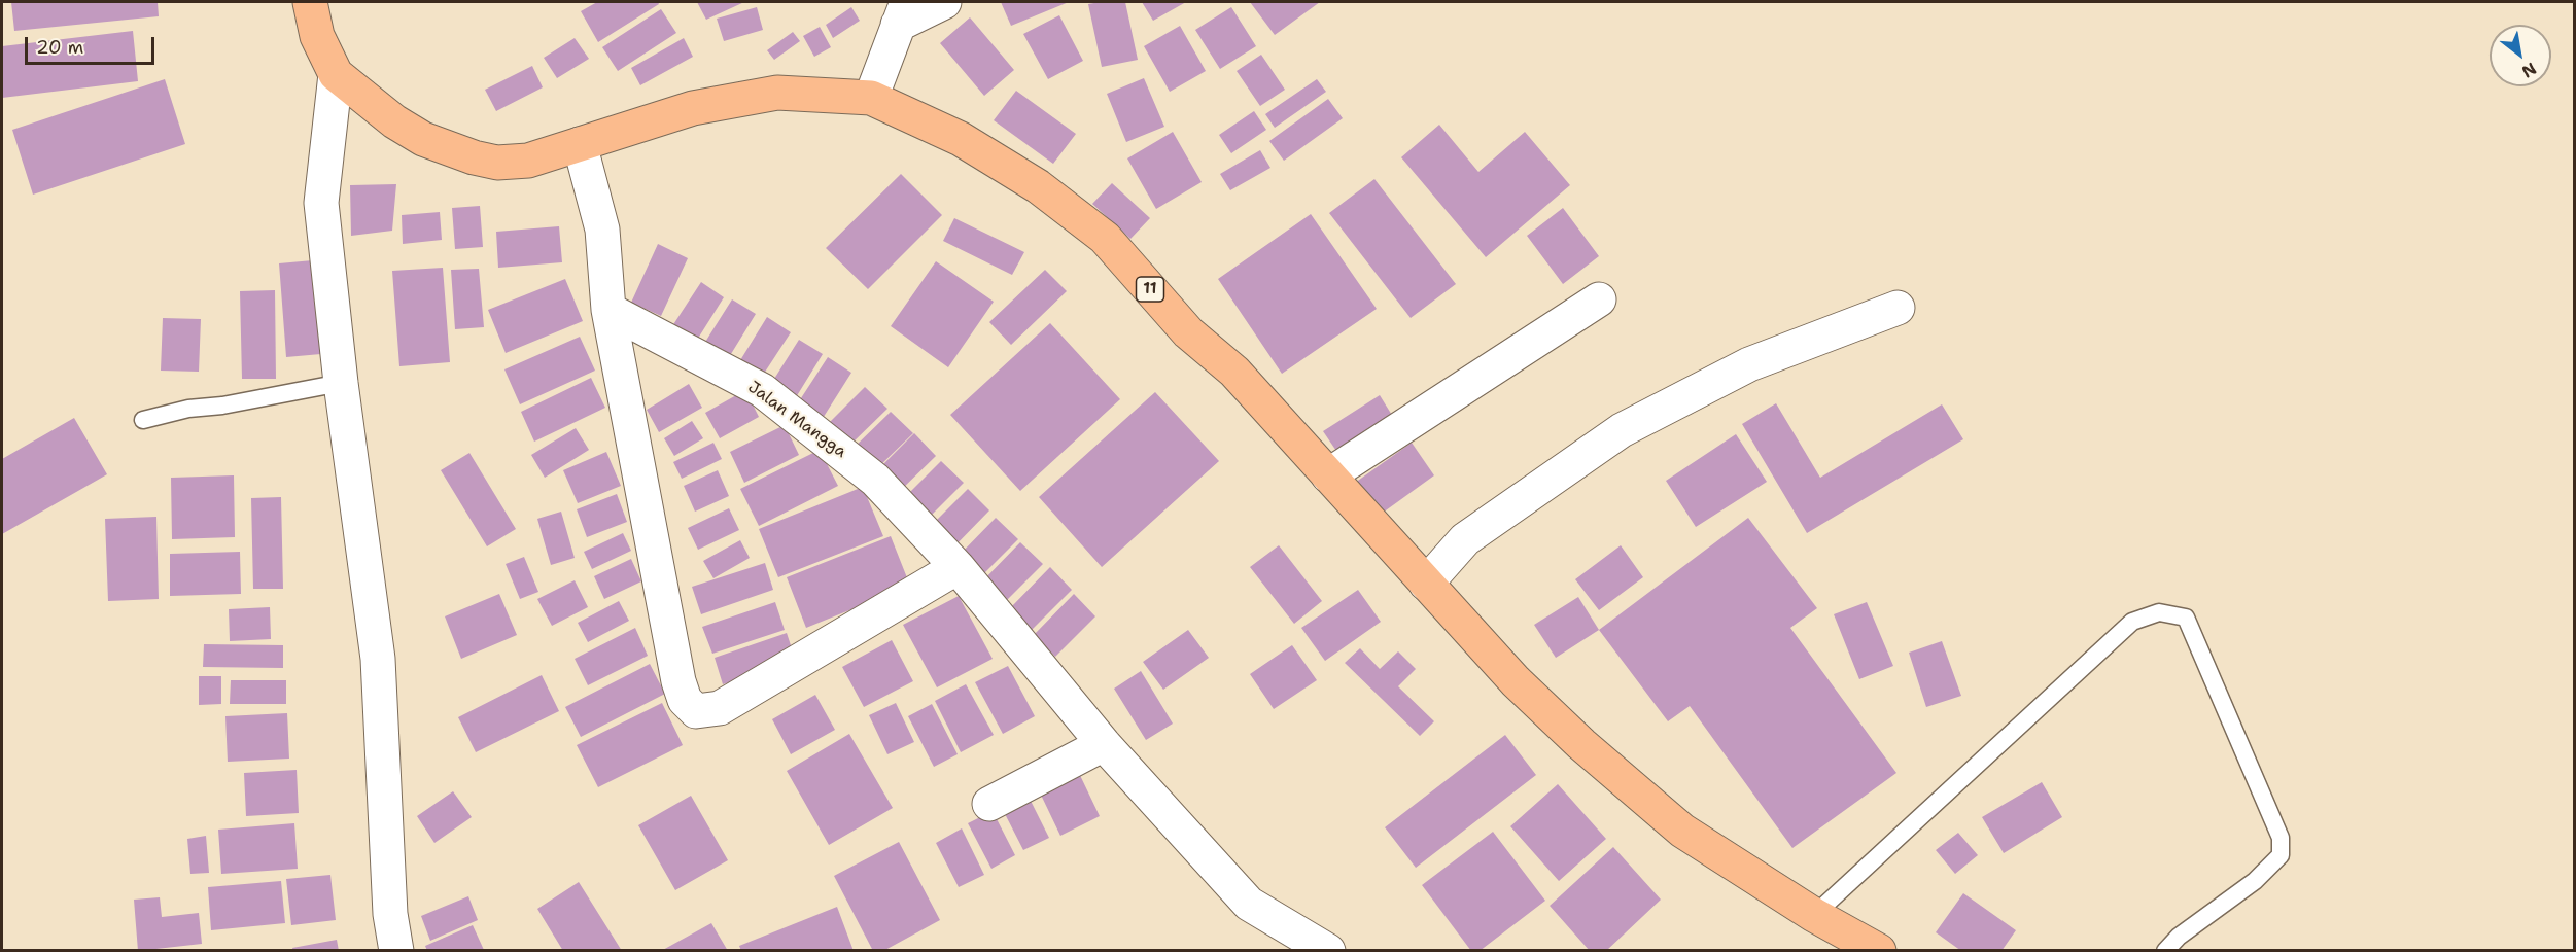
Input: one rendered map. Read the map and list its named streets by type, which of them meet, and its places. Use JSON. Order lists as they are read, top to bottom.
{
  "streets": {
    "highway": ["11"],
    "street": ["Jalan Mangga"]
  },
  "scale_bar": "20 m",
  "north": "bottom right"
}
